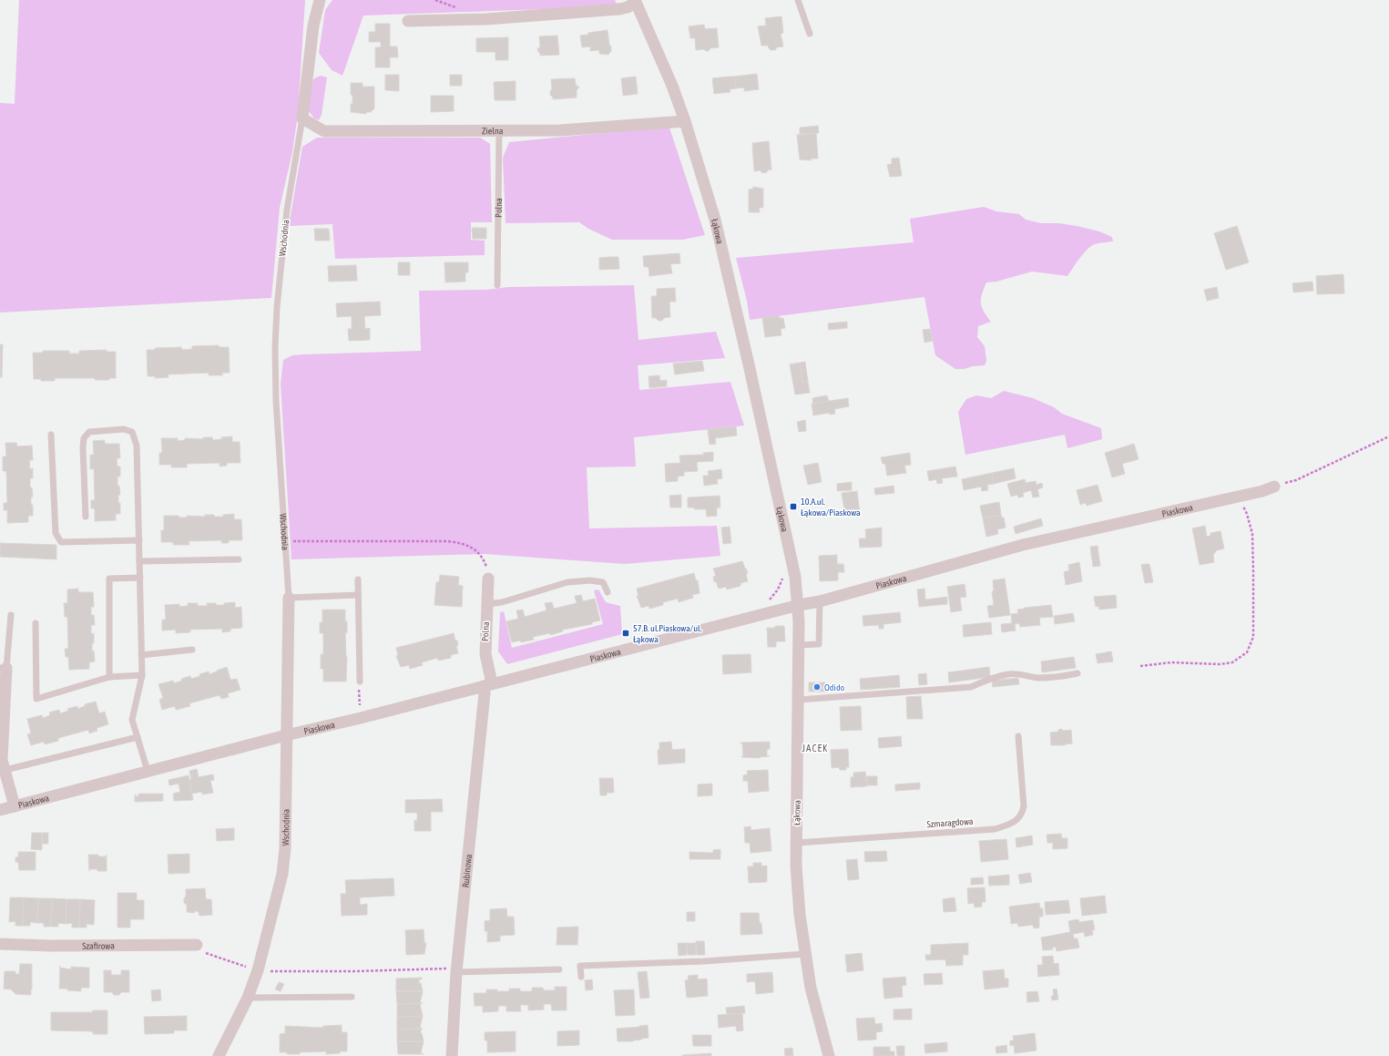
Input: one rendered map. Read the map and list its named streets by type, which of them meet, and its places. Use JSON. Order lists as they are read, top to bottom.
{
  "streets": {
    "street": [
      "Zielna",
      "Polna",
      "Łąkowa",
      "Wschodnia",
      "Piaskowa",
      "Rubinowa",
      "Szafirowa"
    ],
    "lane": ["Szmaragdowa"]
  },
  "crossings": [
    ["Zielna", "Polna"],
    ["Zielna", "Łąkowa"],
    ["Zielna", "Wschodnia"],
    ["Polna", "Piaskowa"],
    ["Polna", "Rubinowa"],
    ["Łąkowa", "Piaskowa"],
    ["Łąkowa", "Szmaragdowa"],
    ["Wschodnia", "Piaskowa"],
    ["Piaskowa", "Rubinowa"]
  ],
  "districts": ["JACEK"],
  "places": {
    "transit": ["10.A.ul. Łąkowa/Piaskowa", "57.B. ul.Piaskowa/ul. Łąkowa"],
    "other": ["Odido"]
  }
}
